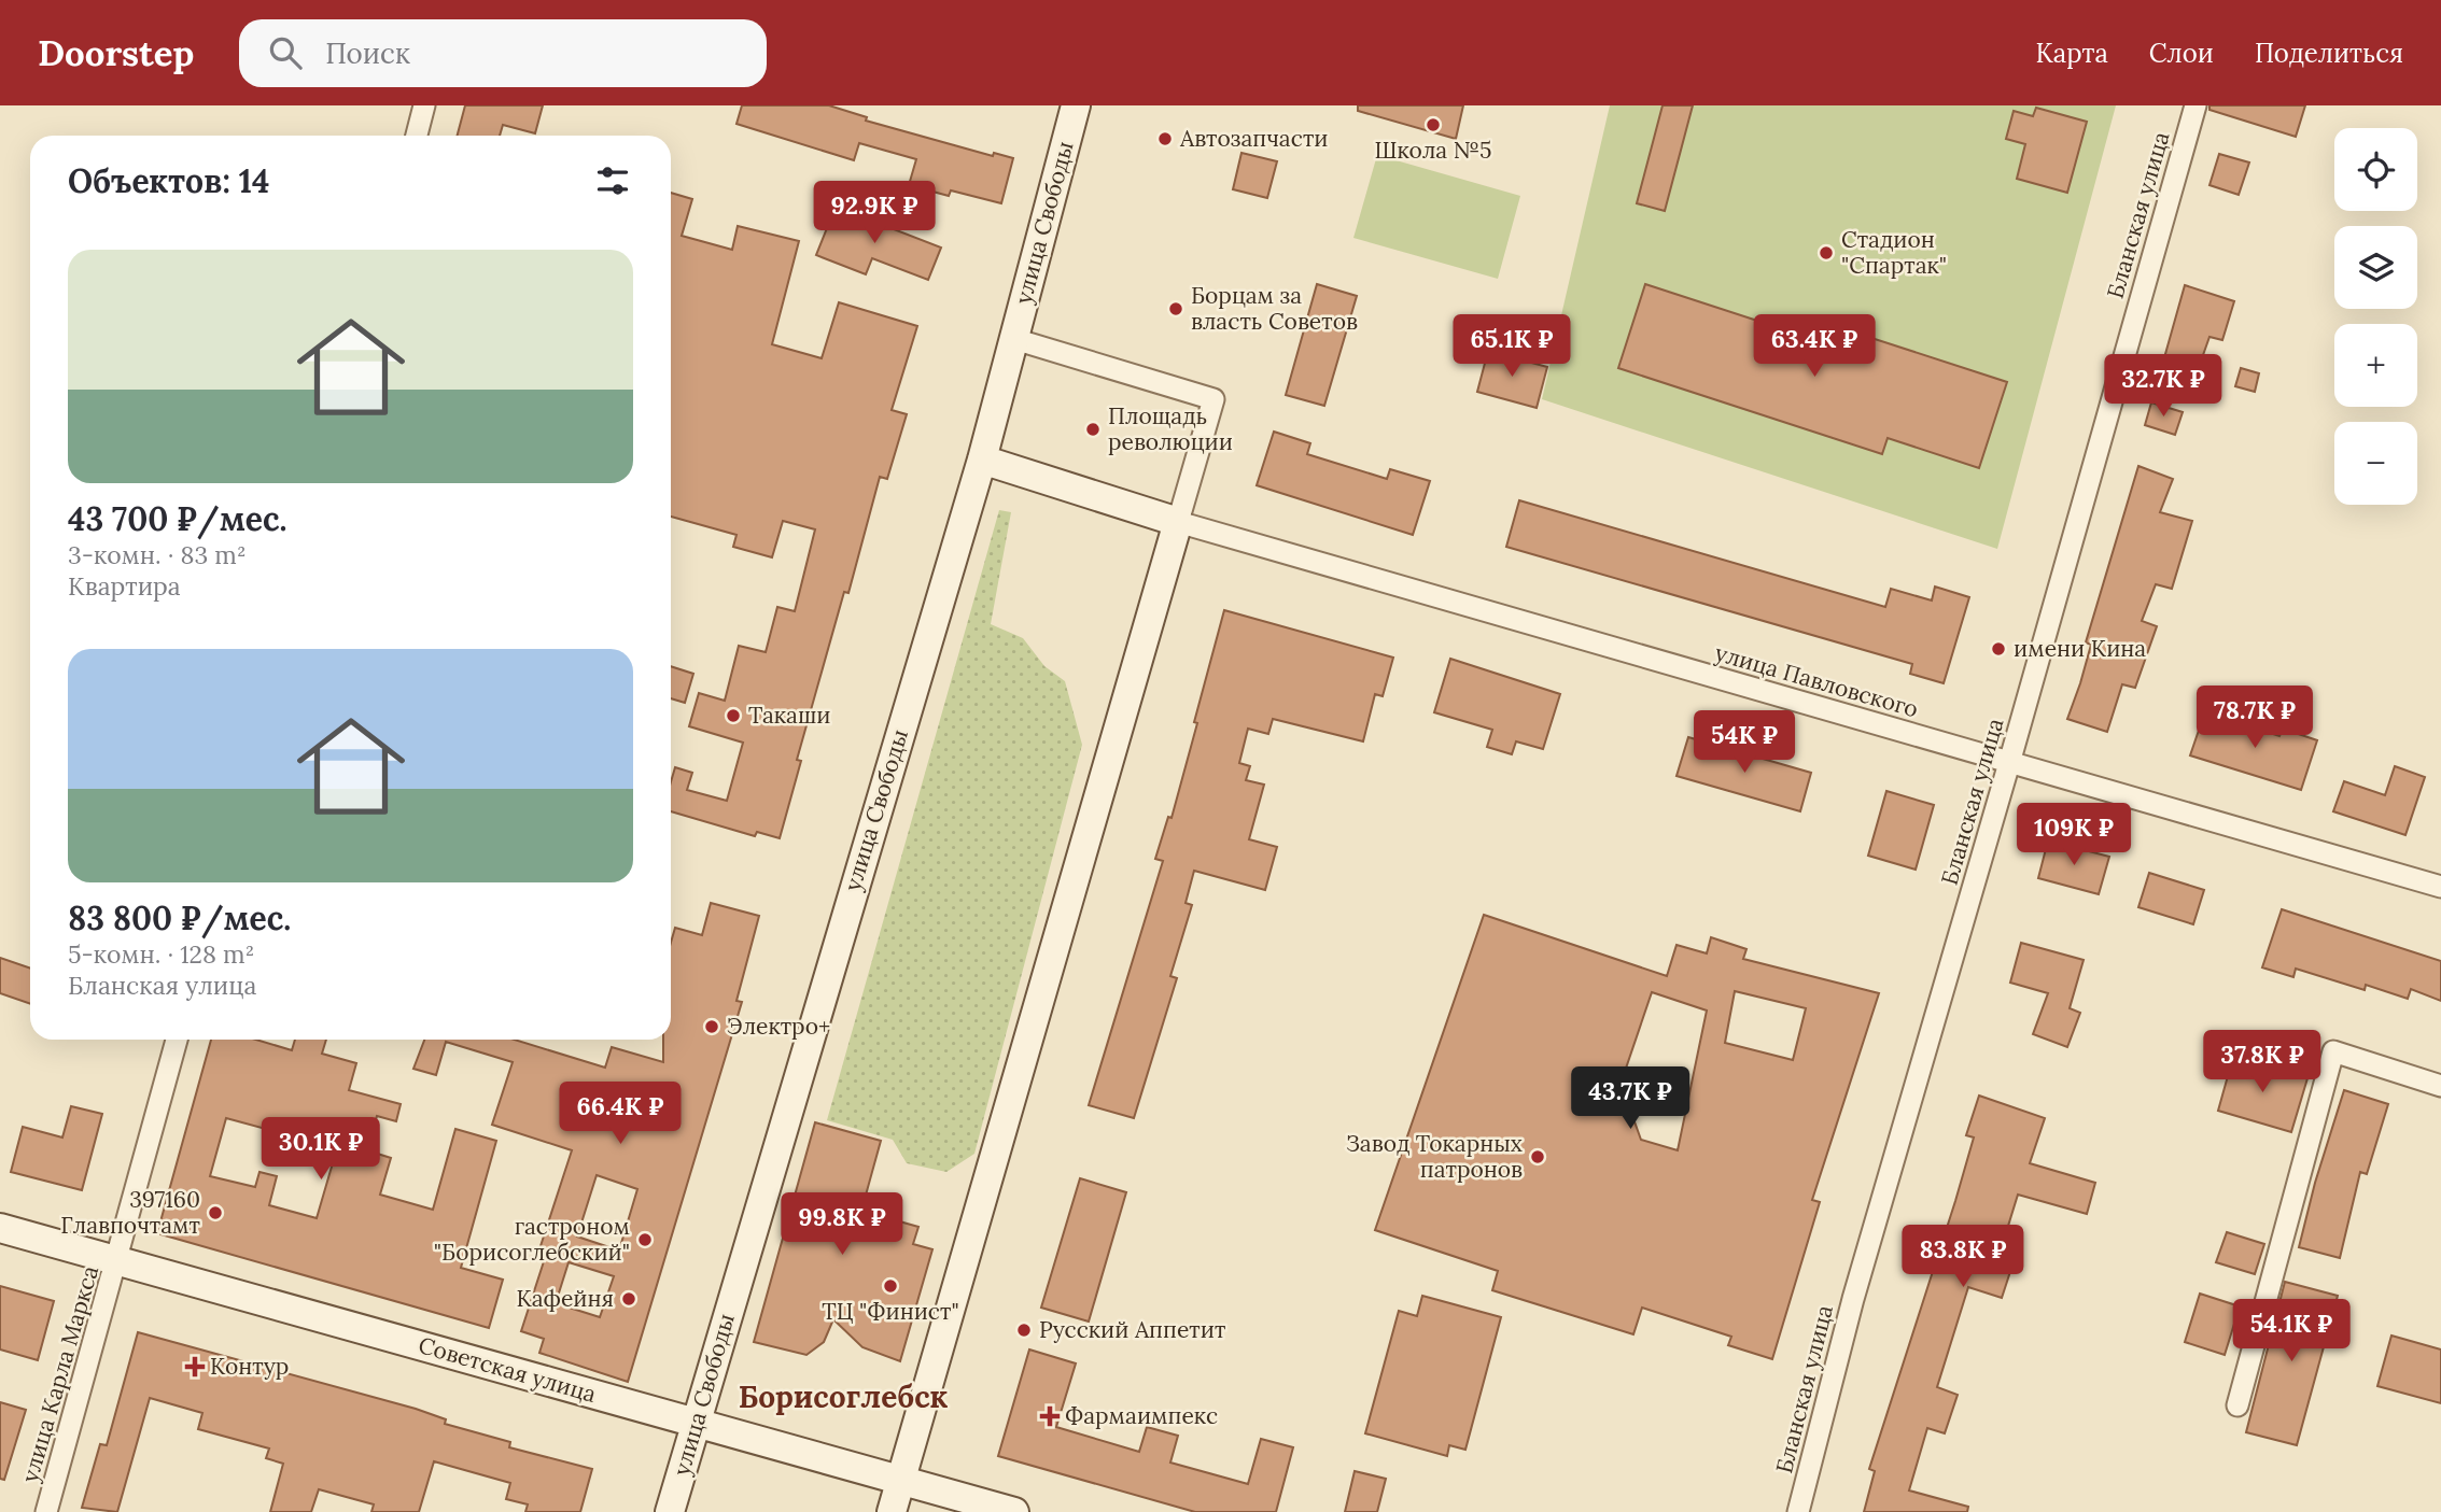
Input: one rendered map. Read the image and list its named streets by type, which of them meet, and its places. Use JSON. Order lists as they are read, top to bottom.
{
  "streets": {
    "main road": ["улица Свободы", "Советская улица"],
    "street": ["Бланская улица", "улица Павловского", "улица Карла Маркса"]
  },
  "crossings": [
    ["Бланская улица", "улица Павловского"],
    ["улица Свободы", "Советская улица"],
    ["Советская улица", "улица Карла Маркса"]
  ],
  "districts": ["Борисоглебск"],
  "places": {
    "other": [
      "Школа №5",
      "Автозапчасти",
      "Стадион \"Спартак\"",
      "Борцам за власть Советов",
      "Площадь революции",
      "имени Кина",
      "Такаши",
      "Электро+",
      "Завод Токарных патронов",
      "397160 Главпочтамт",
      "гастроном \"Борисоглебский\"",
      "ТЦ \"Финист\"",
      "Кафейня",
      "Русский Аппетит"
    ],
    "health": ["Контур", "Фармаимпекс"]
  },
  "page": {
    "header": "Doorstep",
    "search": "Поиск",
    "nav": ["Карта", "Слои", "Поделиться"],
    "map_buttons": ["+", "−"],
    "heading": "Объектов: 14",
    "price": [
      "92.9K ₽",
      "65.1K ₽",
      "63.4K ₽",
      "32.7K ₽",
      "78.7K ₽",
      "54K ₽",
      "109K ₽",
      "37.8K ₽",
      "43.7K ₽",
      "66.4K ₽",
      "30.1K ₽",
      "99.8K ₽",
      "83.8K ₽",
      "54.1K ₽"
    ],
    "list": [
      {
        "name": "43 700 ₽/мес.",
        "note": "3-комн. · 83 m² · Квартира"
      },
      {
        "name": "83 800 ₽/мес.",
        "note": "5-комн. · 128 m² · Бланская улица"
      }
    ]
  }
}
